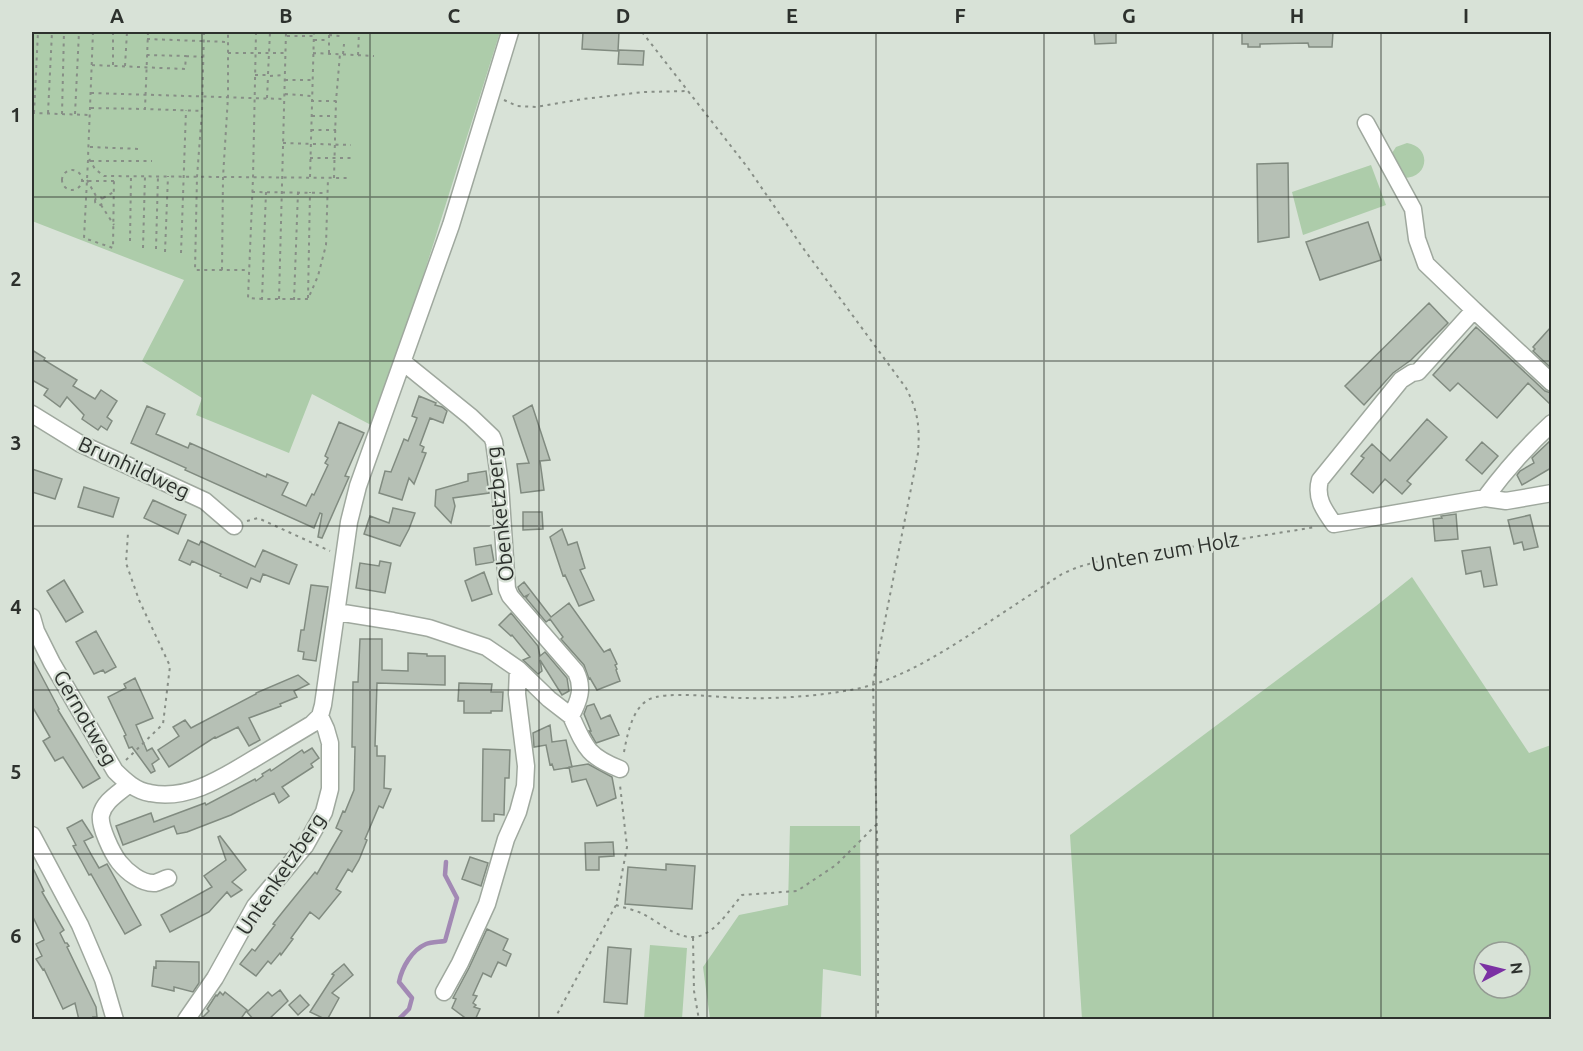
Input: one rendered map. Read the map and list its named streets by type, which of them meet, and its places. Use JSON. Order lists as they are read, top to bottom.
{
  "streets": {
    "street": [
      "Brunhildweg",
      "Obenketzberg",
      "Gernotweg",
      "Untenketzberg"
    ],
    "path": ["Unten zum Holz"]
  },
  "crossings": [
    ["Gernotweg", "Untenketzberg"]
  ],
  "north": "right",
  "grid": {
    "columns": [
      "A",
      "B",
      "C",
      "D",
      "E",
      "F",
      "G",
      "H",
      "I"
    ],
    "rows": [
      "1",
      "2",
      "3",
      "4",
      "5",
      "6"
    ]
  }
}
